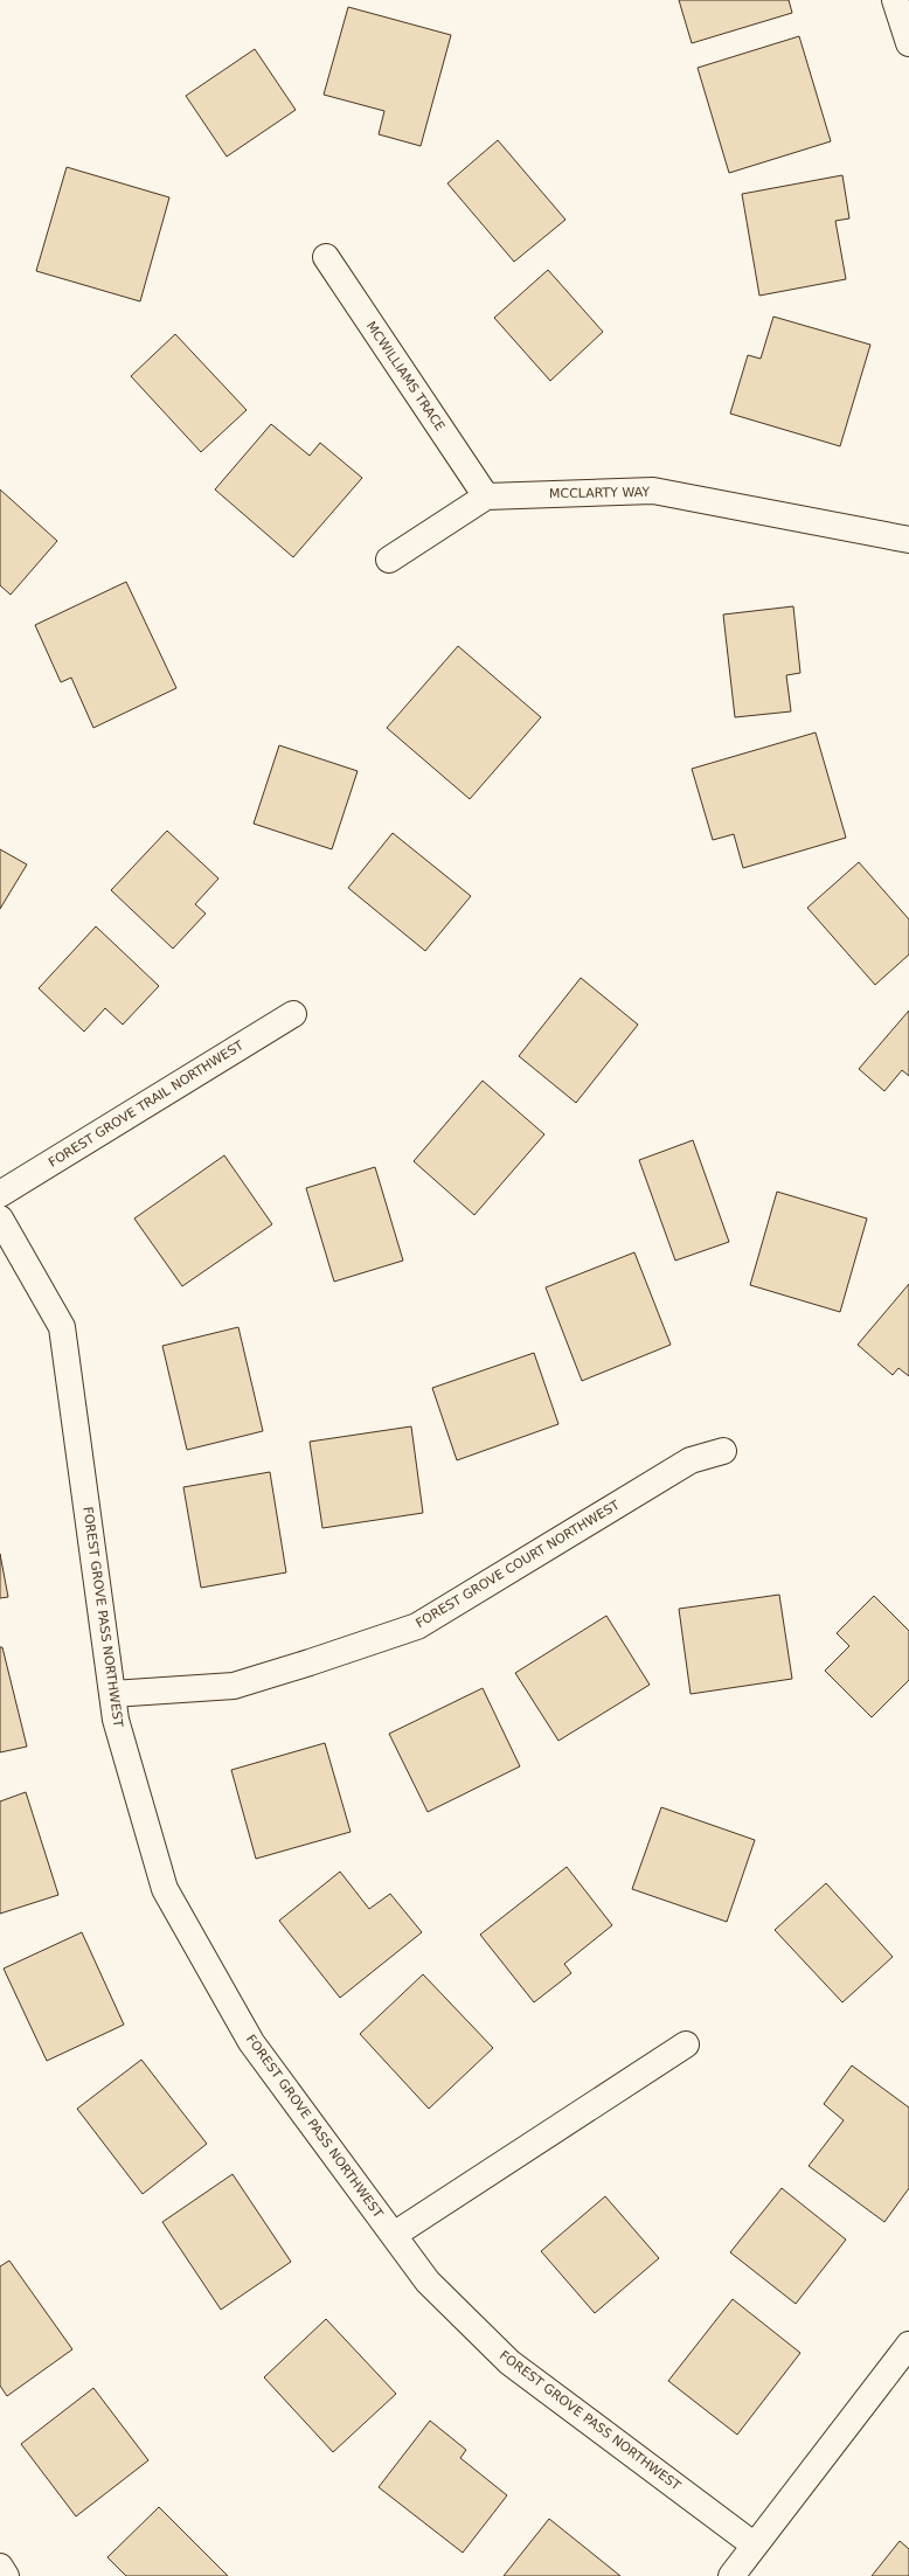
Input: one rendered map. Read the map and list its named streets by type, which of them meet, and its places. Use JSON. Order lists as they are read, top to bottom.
{
  "streets": {
    "street": [
      "MCWILLIAMS TRACE",
      "MCCLARTY WAY",
      "FOREST GROVE TRAIL NORTHWEST",
      "FOREST GROVE COURT NORTHWEST",
      "FOREST GROVE PASS NORTHWEST"
    ]
  },
  "crossings": [
    ["MCWILLIAMS TRACE", "MCCLARTY WAY"],
    ["FOREST GROVE COURT NORTHWEST", "FOREST GROVE PASS NORTHWEST"]
  ]
}
